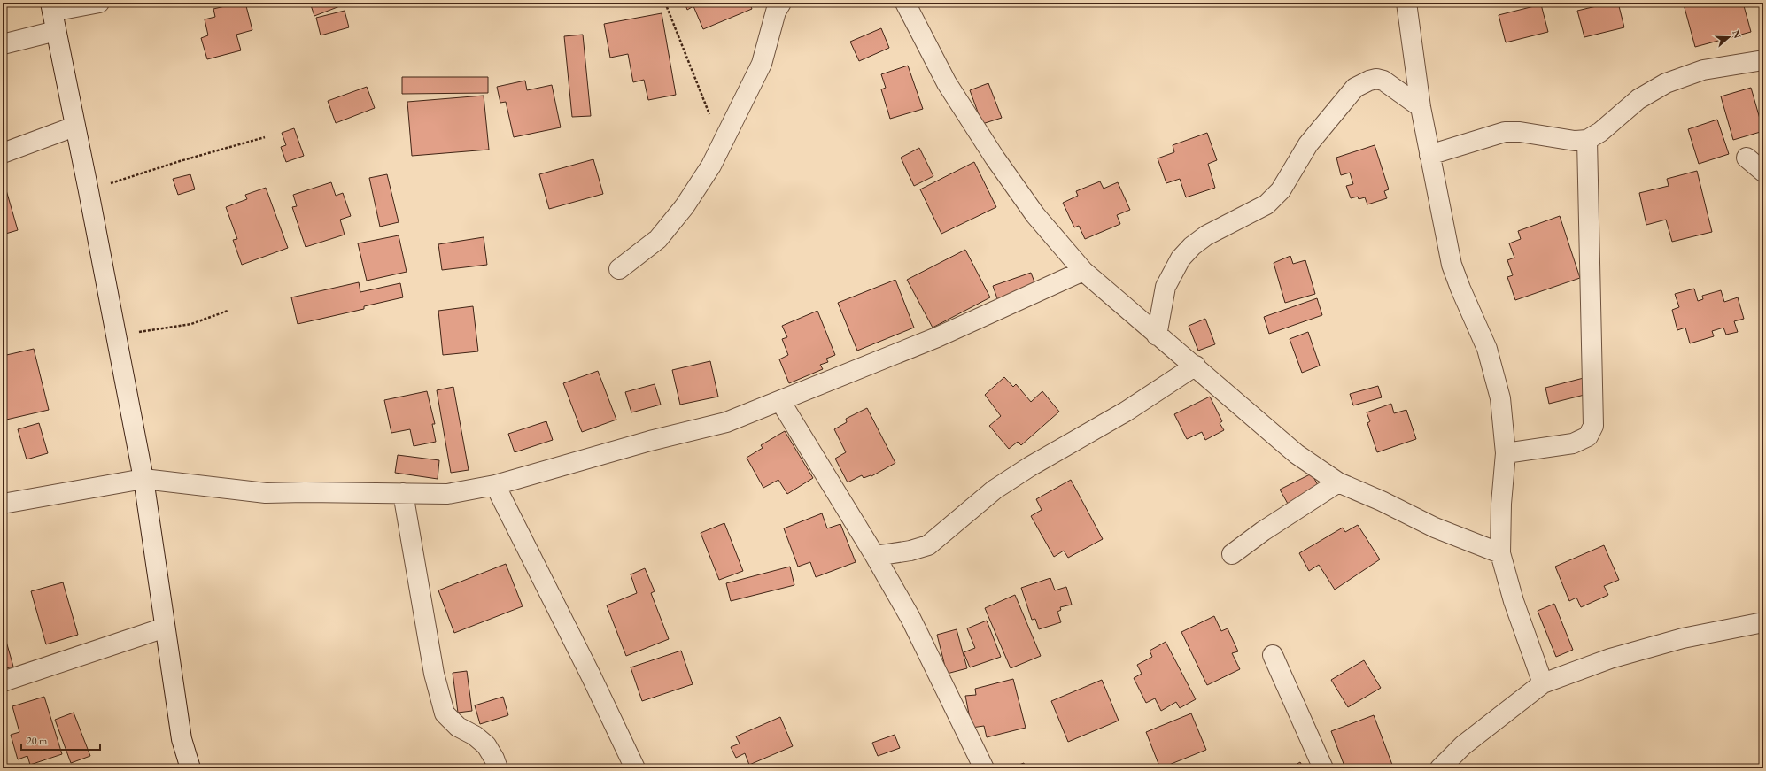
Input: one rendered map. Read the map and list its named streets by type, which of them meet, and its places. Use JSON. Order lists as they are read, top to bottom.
{
  "scale_bar": "20 m",
  "north": "right"
}
